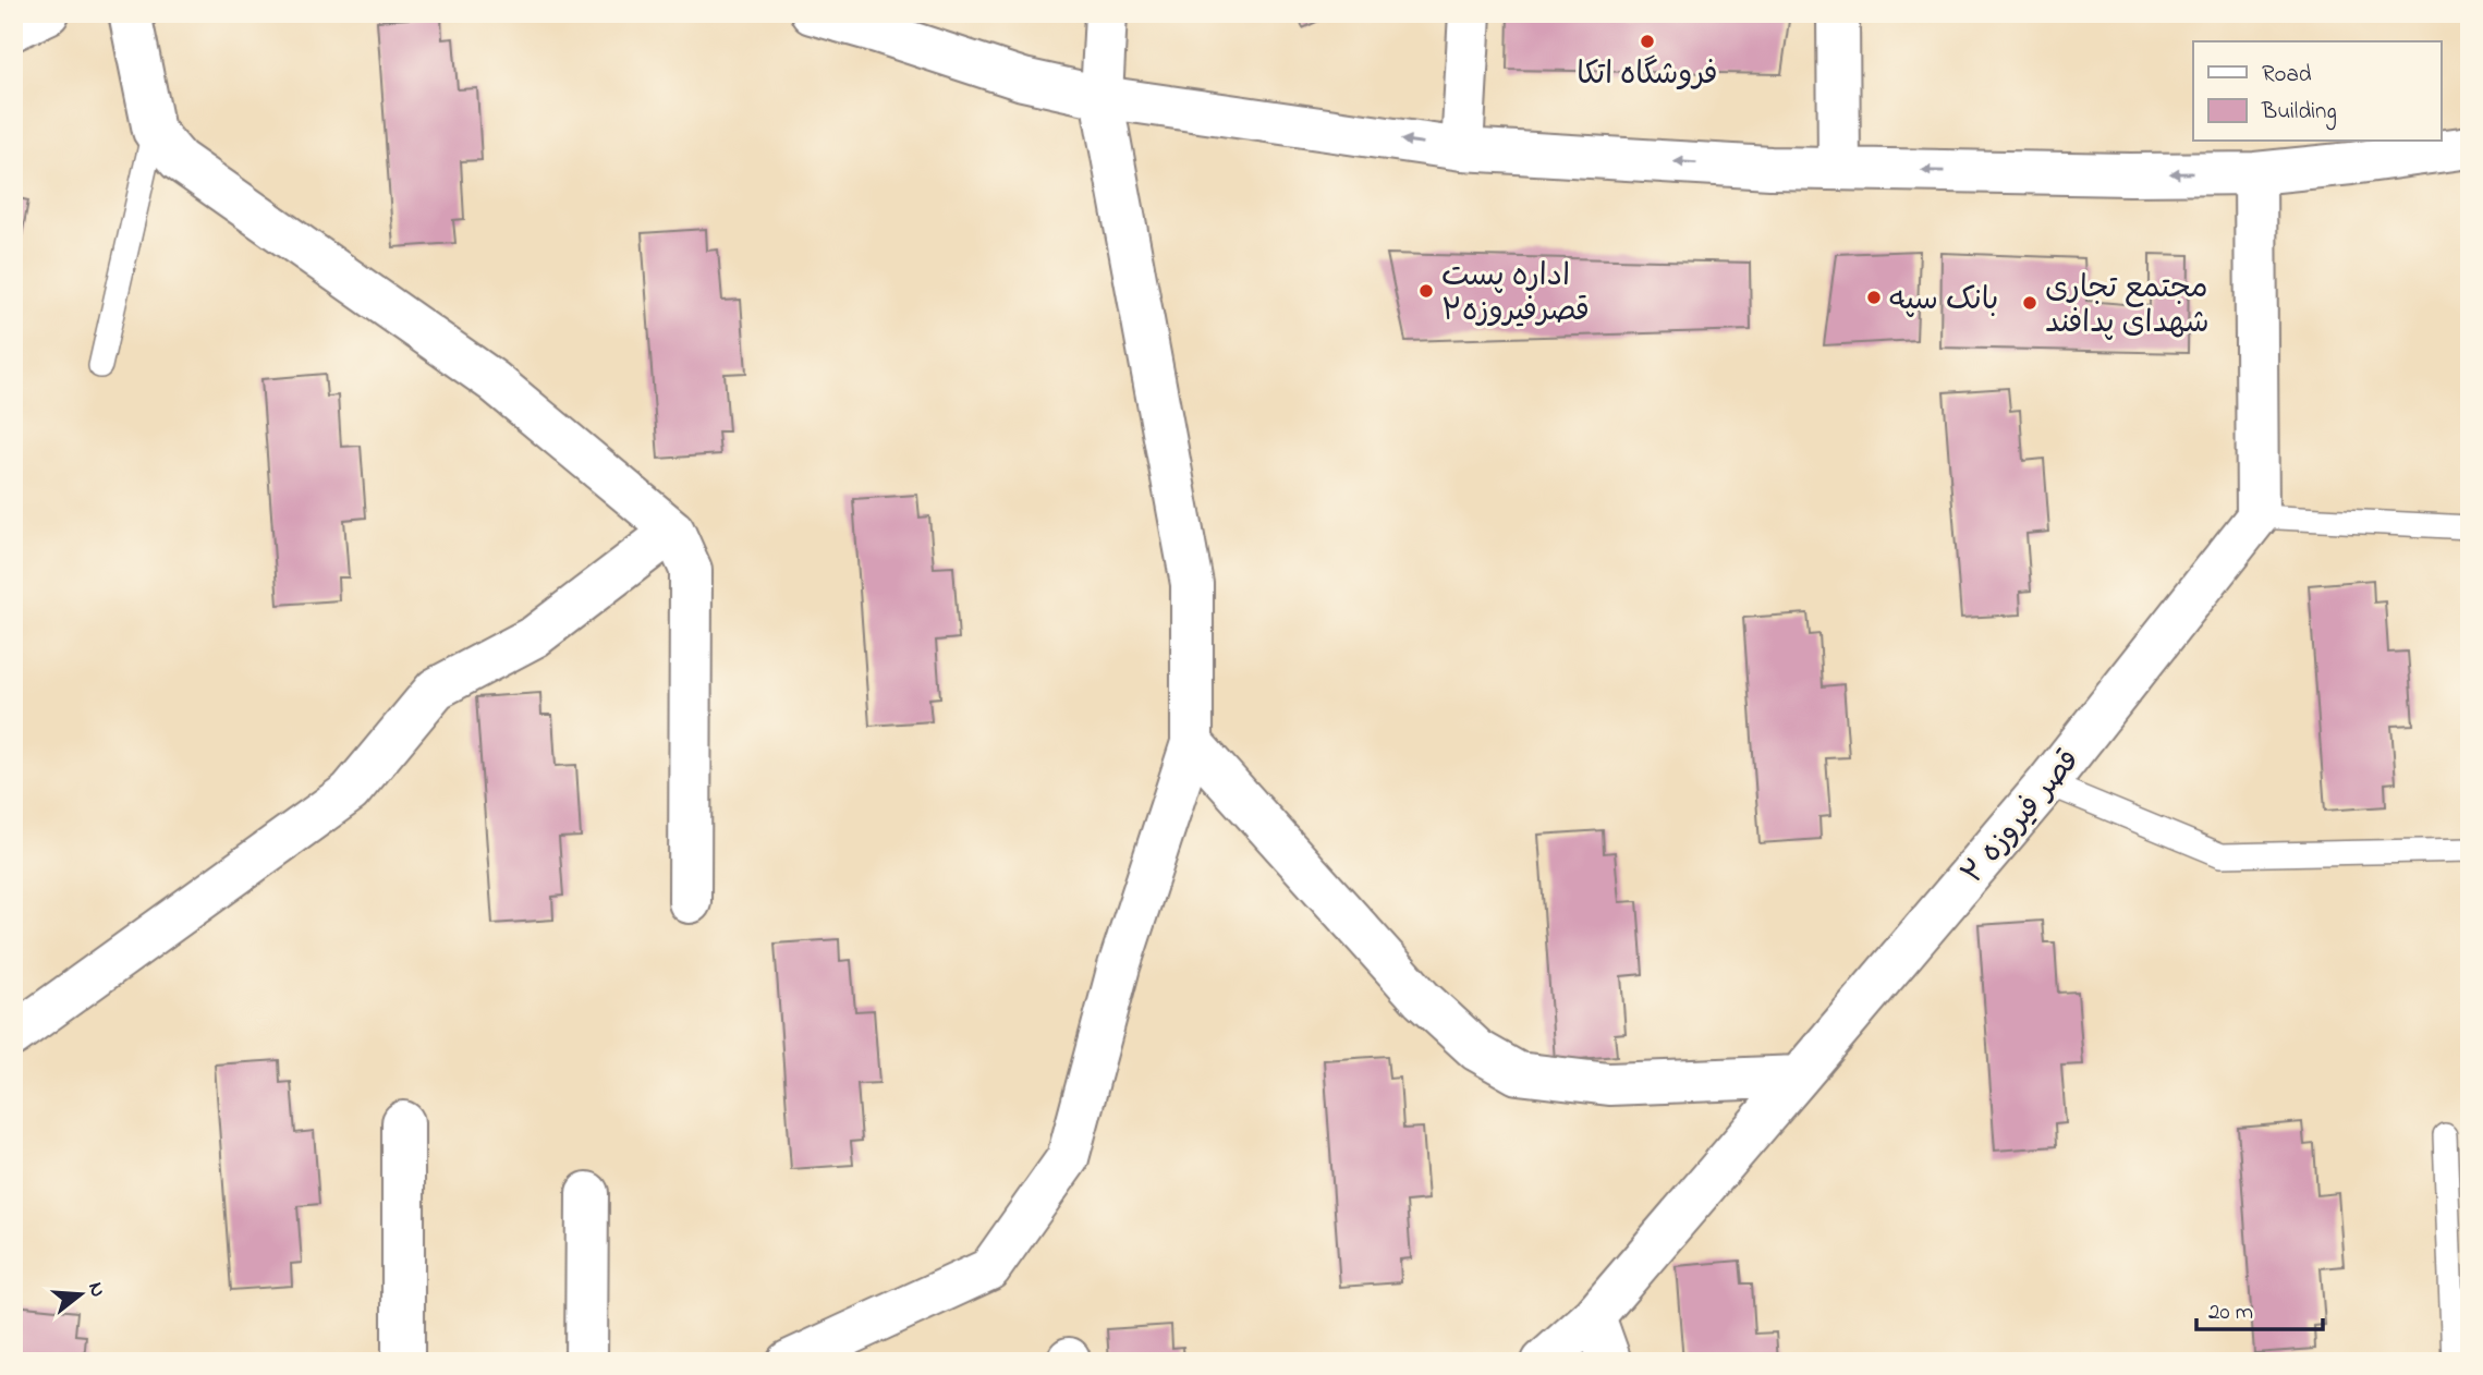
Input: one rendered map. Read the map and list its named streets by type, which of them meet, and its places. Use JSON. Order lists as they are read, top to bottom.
{
  "streets": {
    "street": ["قصر فیروزه ۲"]
  },
  "places": [
    "فروشگاه اتکا",
    "اداره پست قصرفیروزه۲",
    "بانک سپه",
    "مجتمع تجاری شهدای پدافند"
  ],
  "legend": ["Road", "Building"],
  "scale_bar": "20 m",
  "north": "right"
}
